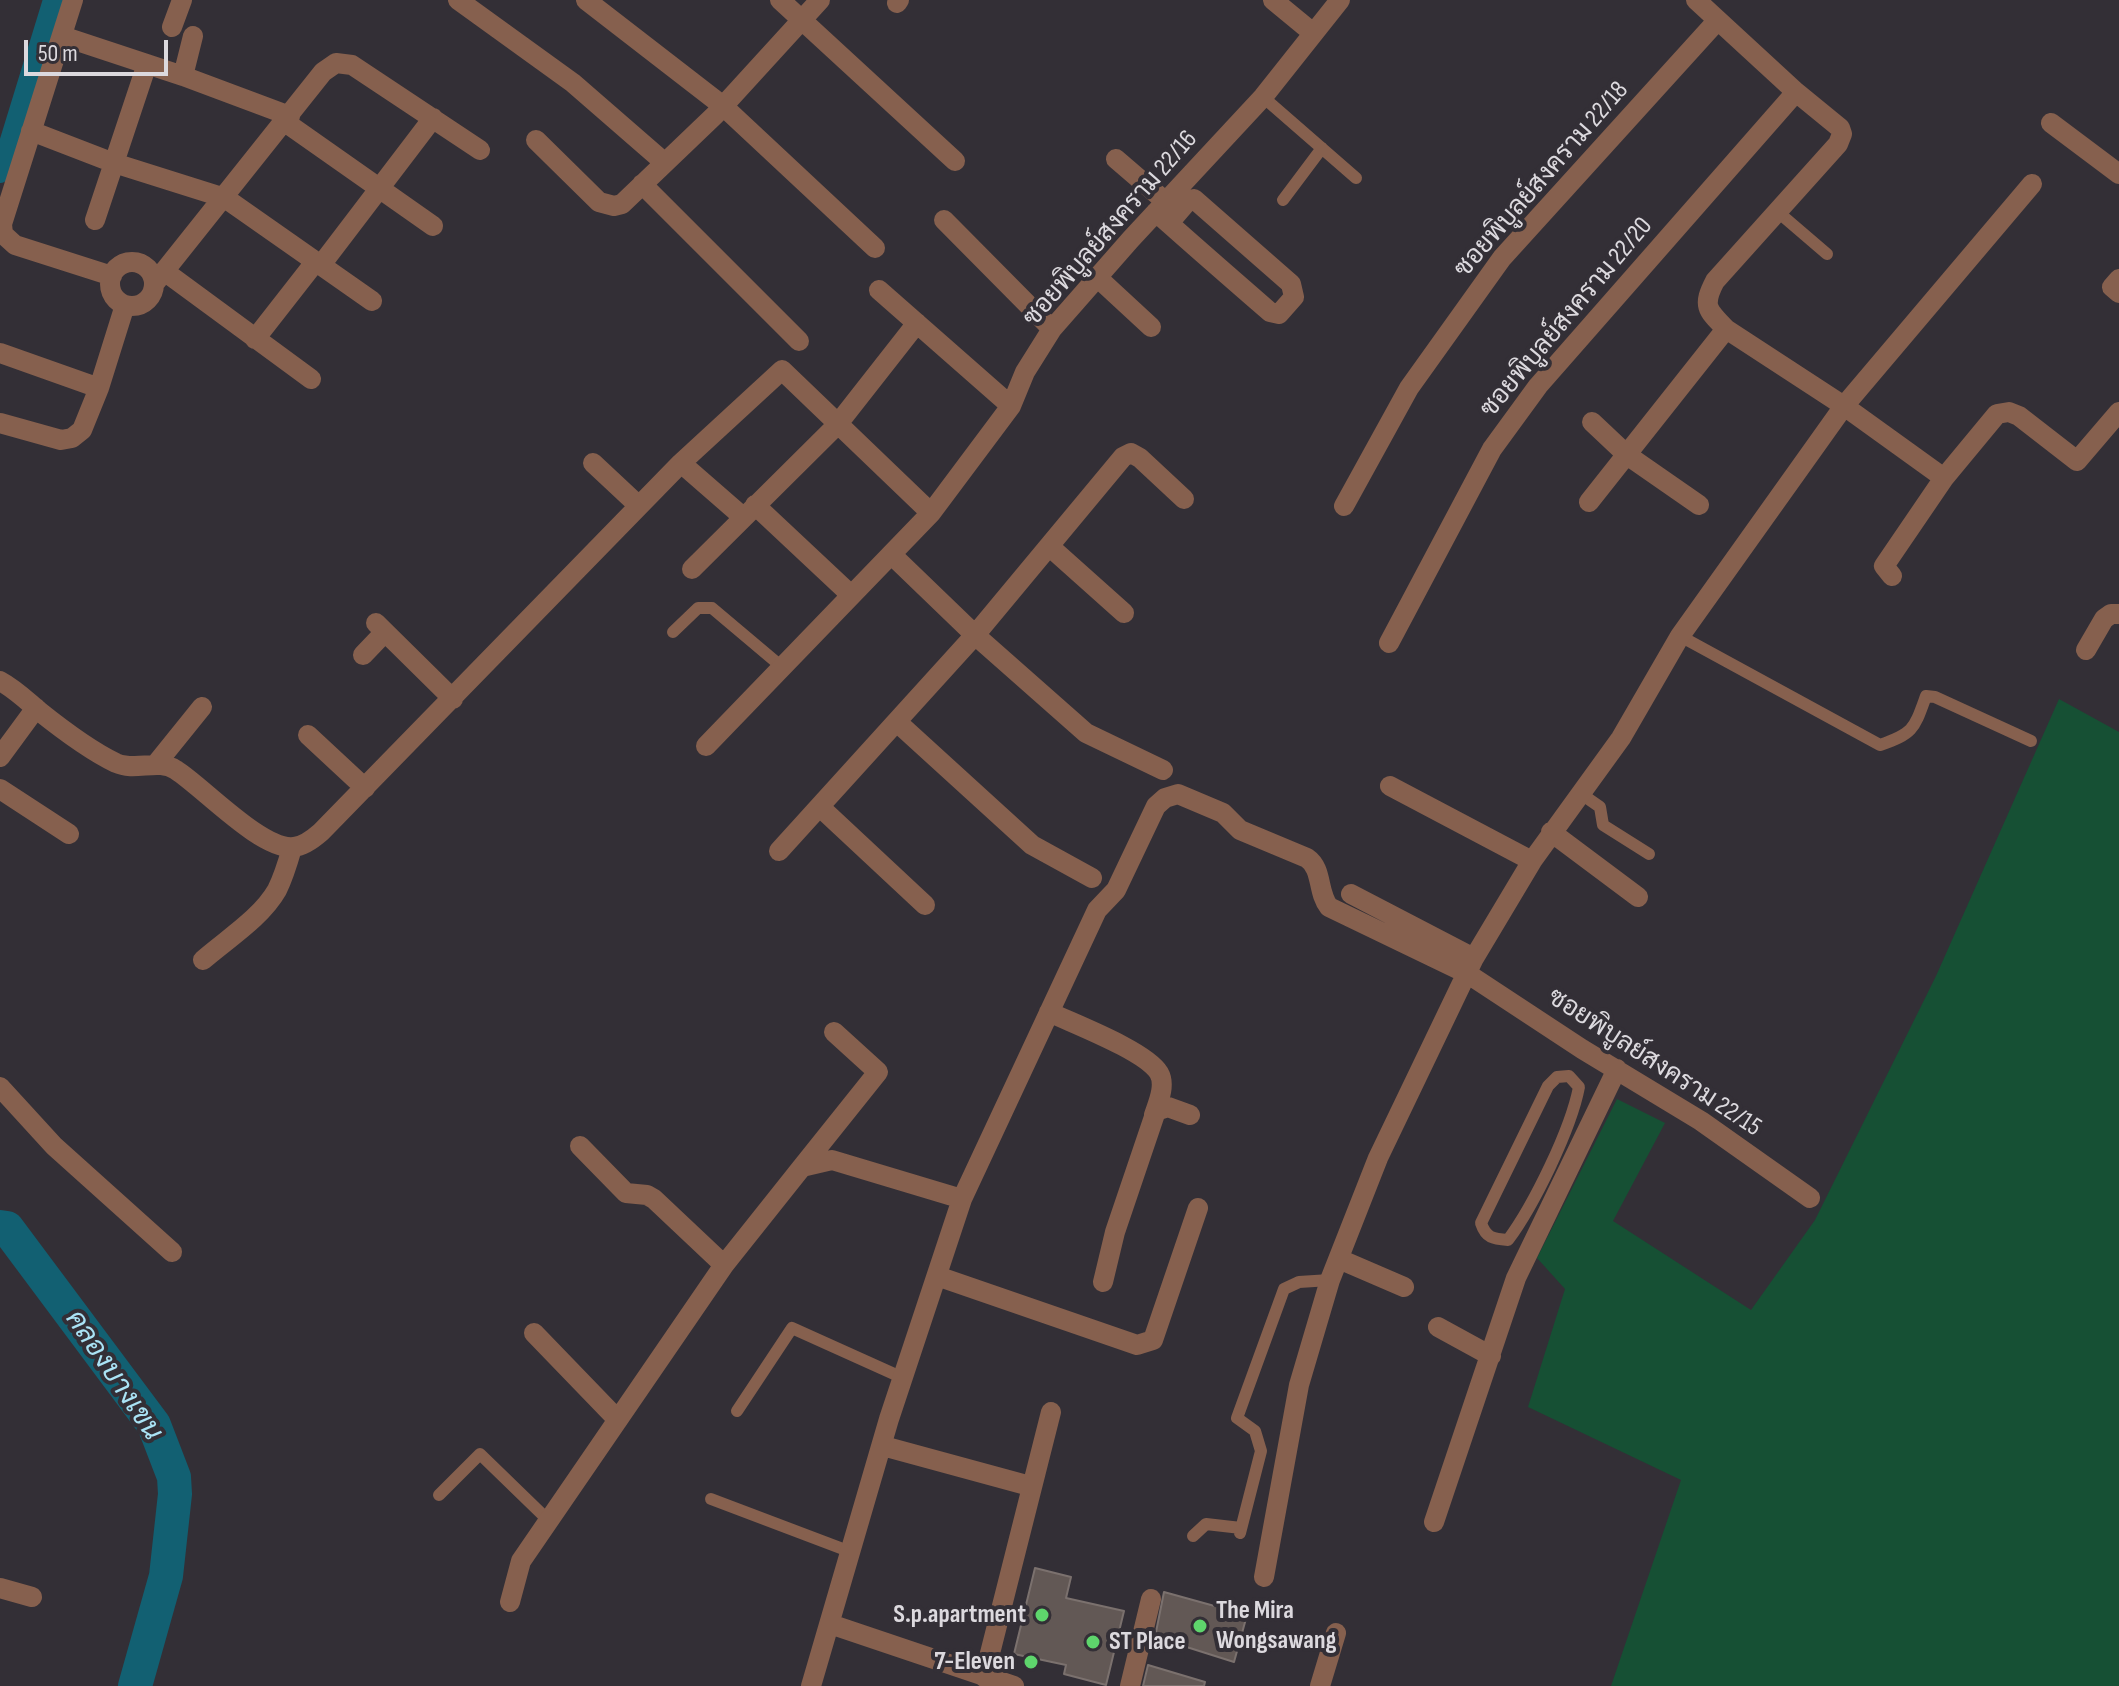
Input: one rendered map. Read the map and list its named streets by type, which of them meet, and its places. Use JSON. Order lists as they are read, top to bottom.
{
  "streets": {
    "street": [
      "ซอยพิบูลย์สงคราม 22/18",
      "ซอยพิบูลย์สงคราม 22/16",
      "ซอยพิบูลย์สงคราม 22/20",
      "ซอยพิบูลย์สงคราม 22/15"
    ]
  },
  "water": ["คลองบางเขน"],
  "places": [
    "S.p.apartment",
    "The Mira Wongsawang",
    "ST Place",
    "7-Eleven"
  ],
  "scale_bar": "50 m"
}
